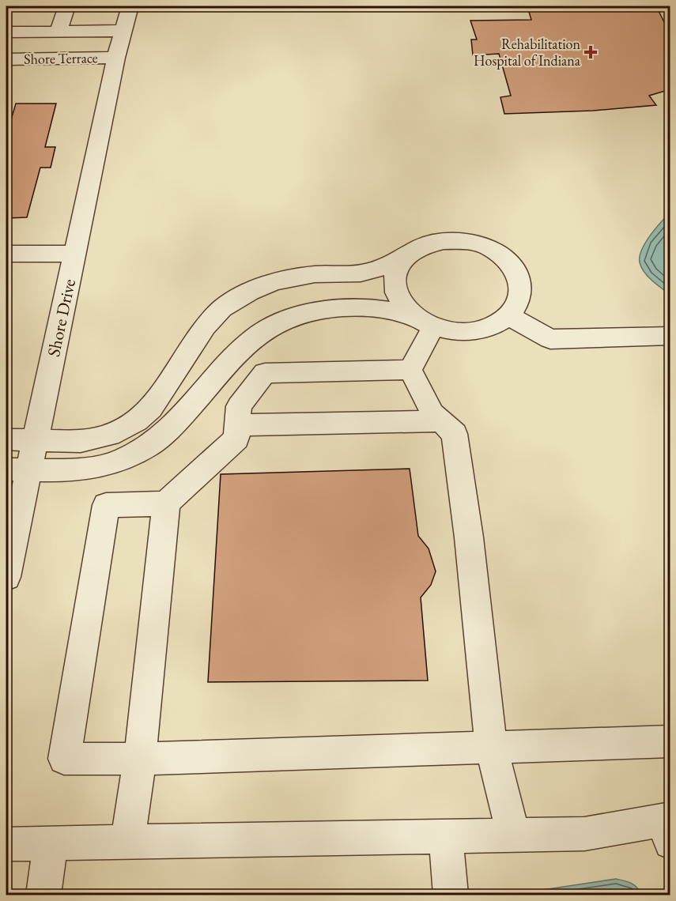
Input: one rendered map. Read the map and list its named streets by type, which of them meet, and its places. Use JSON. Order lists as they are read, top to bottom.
{
  "streets": {
    "street": ["Shore Terrace", "Shore Drive"]
  },
  "crossings": [
    ["Shore Terrace", "Shore Drive"]
  ],
  "places": {
    "health": ["Rehabilitation Hospital of Indiana"]
  }
}
